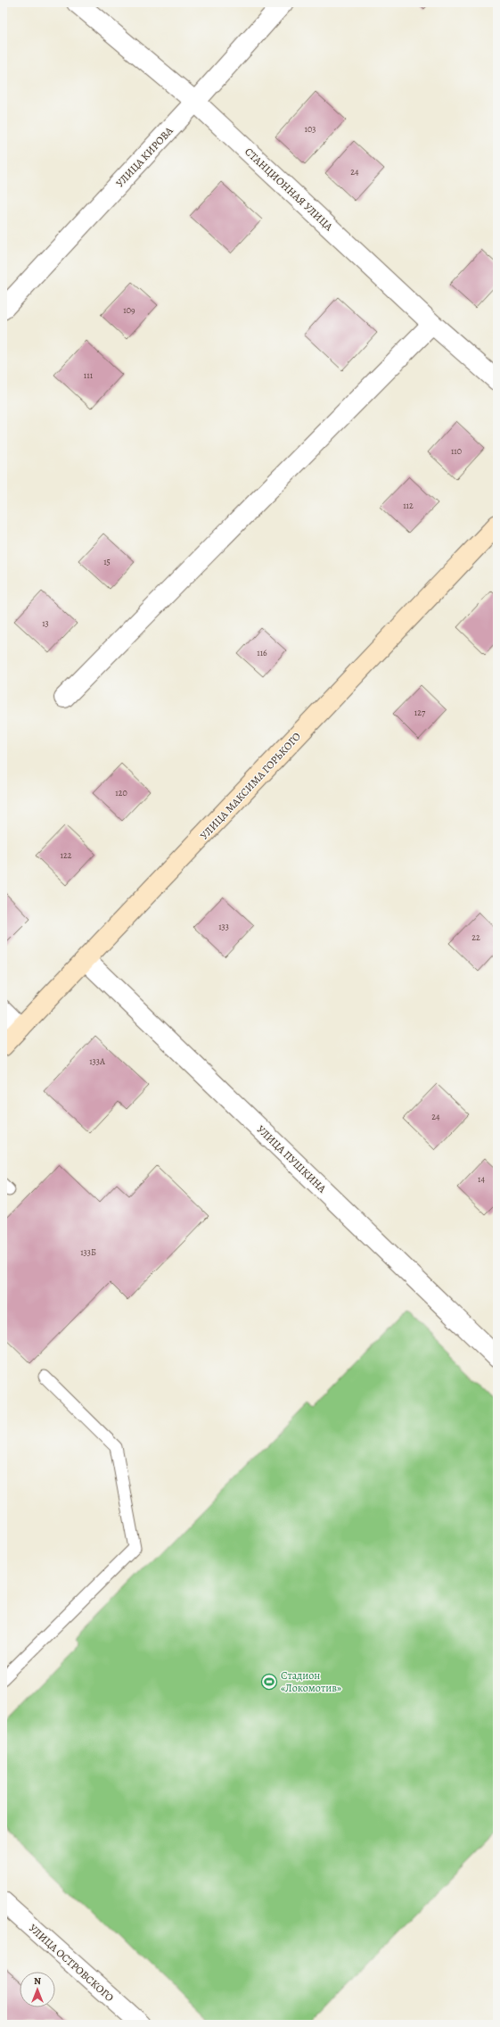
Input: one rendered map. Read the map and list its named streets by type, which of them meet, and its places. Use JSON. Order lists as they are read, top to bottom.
{
  "streets": {
    "street": [
      "УЛИЦА КИРОВА",
      "СТАНЦИОННАЯ УЛИЦА",
      "УЛИЦА МАКСИМА ГОРЬКОГО",
      "УЛИЦА ПУШКИНА",
      "УЛИЦА ОСТРОВСКОГО"
    ]
  },
  "crossings": [
    ["УЛИЦА КИРОВА", "СТАНЦИОННАЯ УЛИЦА"],
    ["УЛИЦА МАКСИМА ГОРЬКОГО", "УЛИЦА ПУШКИНА"]
  ],
  "places": {
    "sports": ["Стадион «Локомотив»"]
  },
  "house_numbers": [
    "103",
    "24",
    "109",
    "111",
    "110",
    "112",
    "15",
    "13",
    "116",
    "127",
    "120",
    "122",
    "133",
    "22",
    "133А",
    "24",
    "14",
    "133Б"
  ],
  "north": "top"
}
